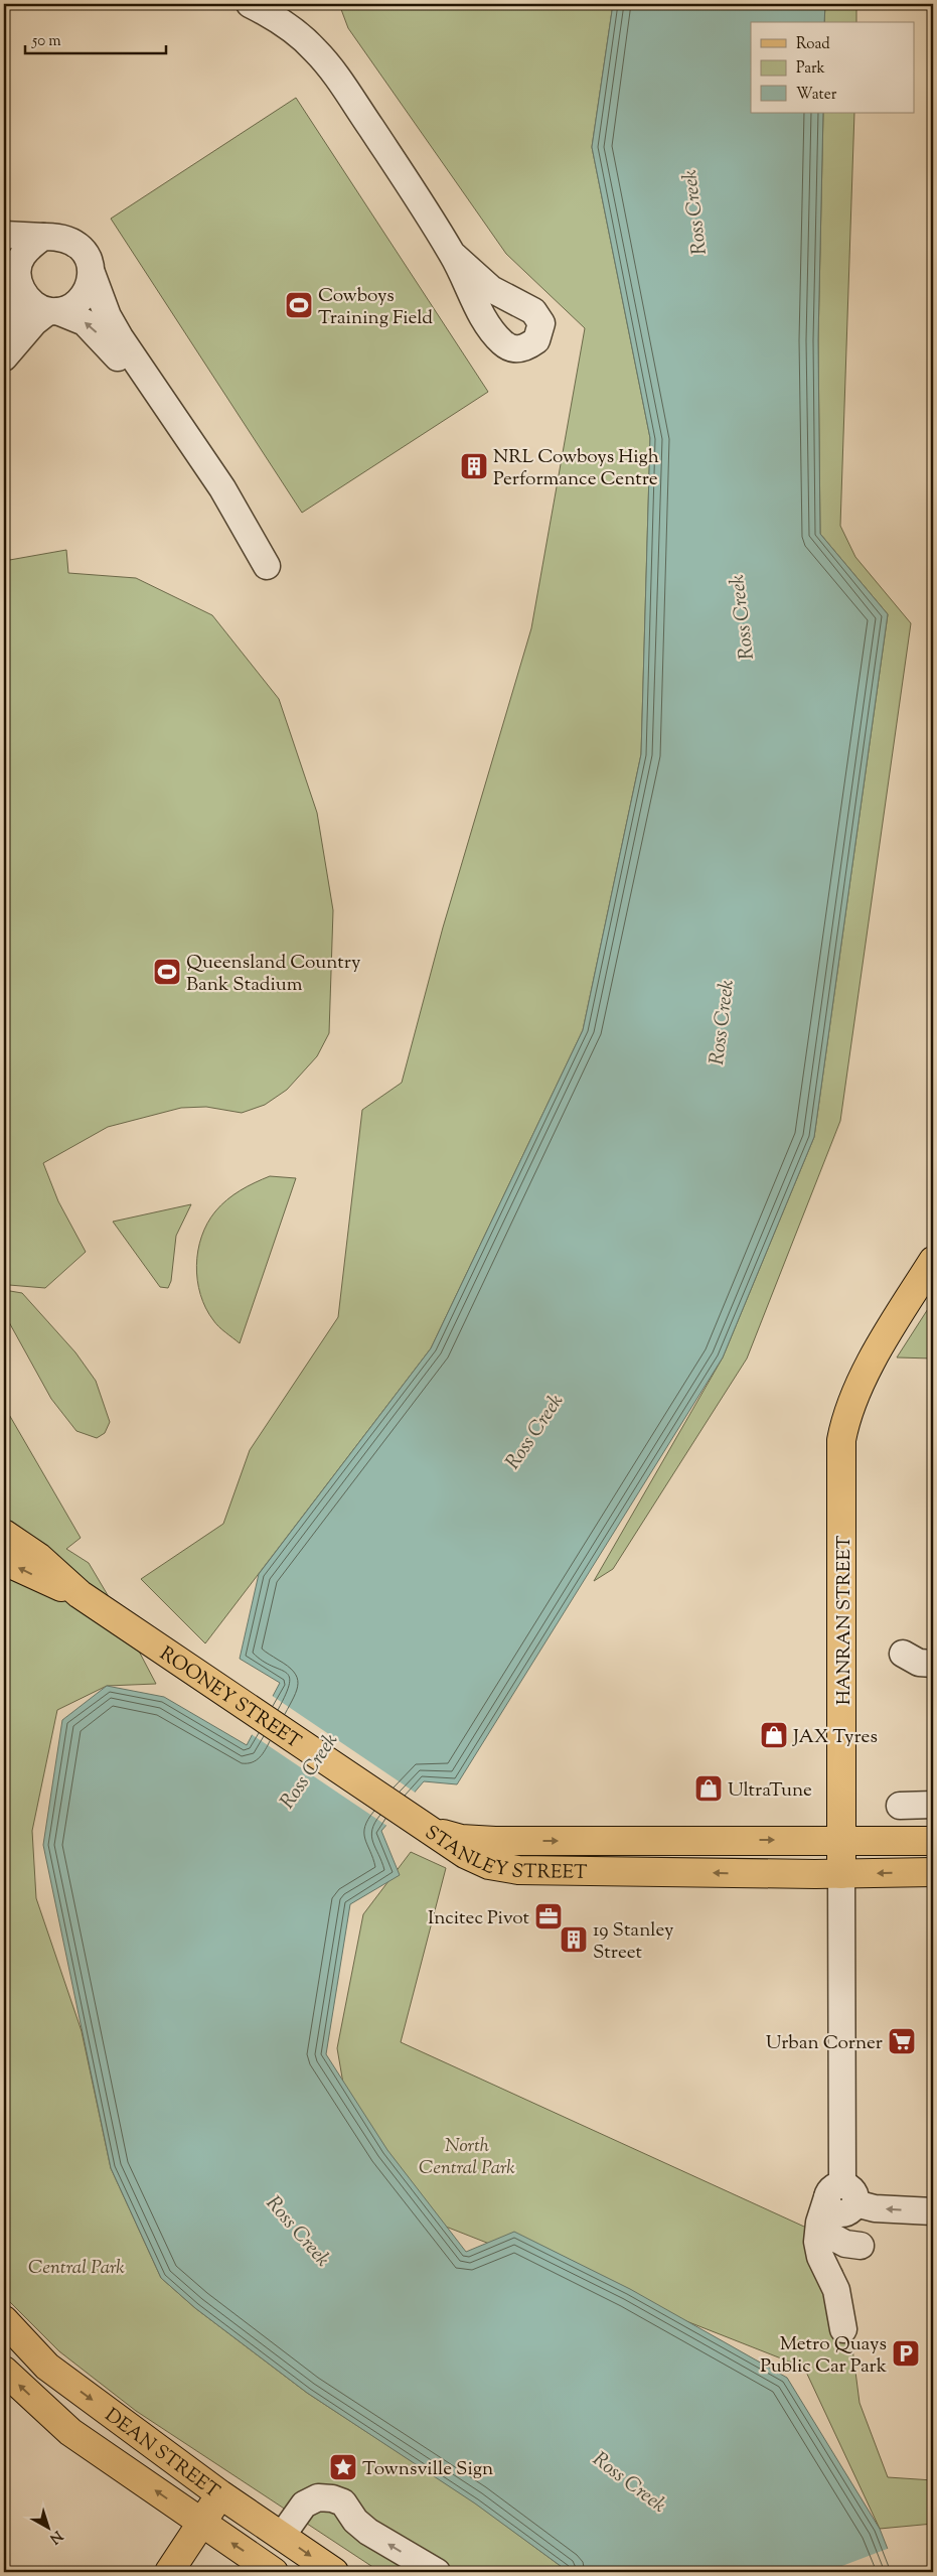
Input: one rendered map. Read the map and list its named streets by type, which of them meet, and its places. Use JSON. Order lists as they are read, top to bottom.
{
  "streets": {
    "main road": [
      "HANRAN STREET",
      "ROONEY STREET",
      "STANLEY STREET",
      "DEAN STREET"
    ]
  },
  "crossings": [
    ["HANRAN STREET", "STANLEY STREET"],
    ["ROONEY STREET", "STANLEY STREET"]
  ],
  "water": ["Ross Creek"],
  "parks": ["North Central Park", "Central Park"],
  "places": {
    "sports": ["Cowboys Training Field", "Queensland Country Bank Stadium"],
    "building": ["NRL Cowboys High Performance Centre", "19 Stanley Street"],
    "shop": ["JAX Tyres", "UltraTune"],
    "office": ["Incitec Pivot"],
    "supermarket": ["Urban Corner"],
    "parking": ["Metro Quays Public Car Park"],
    "place": ["Townsville Sign"]
  },
  "legend": ["Road", "Park", "Water"],
  "scale_bar": "50 m",
  "north": "bottom right"
}
